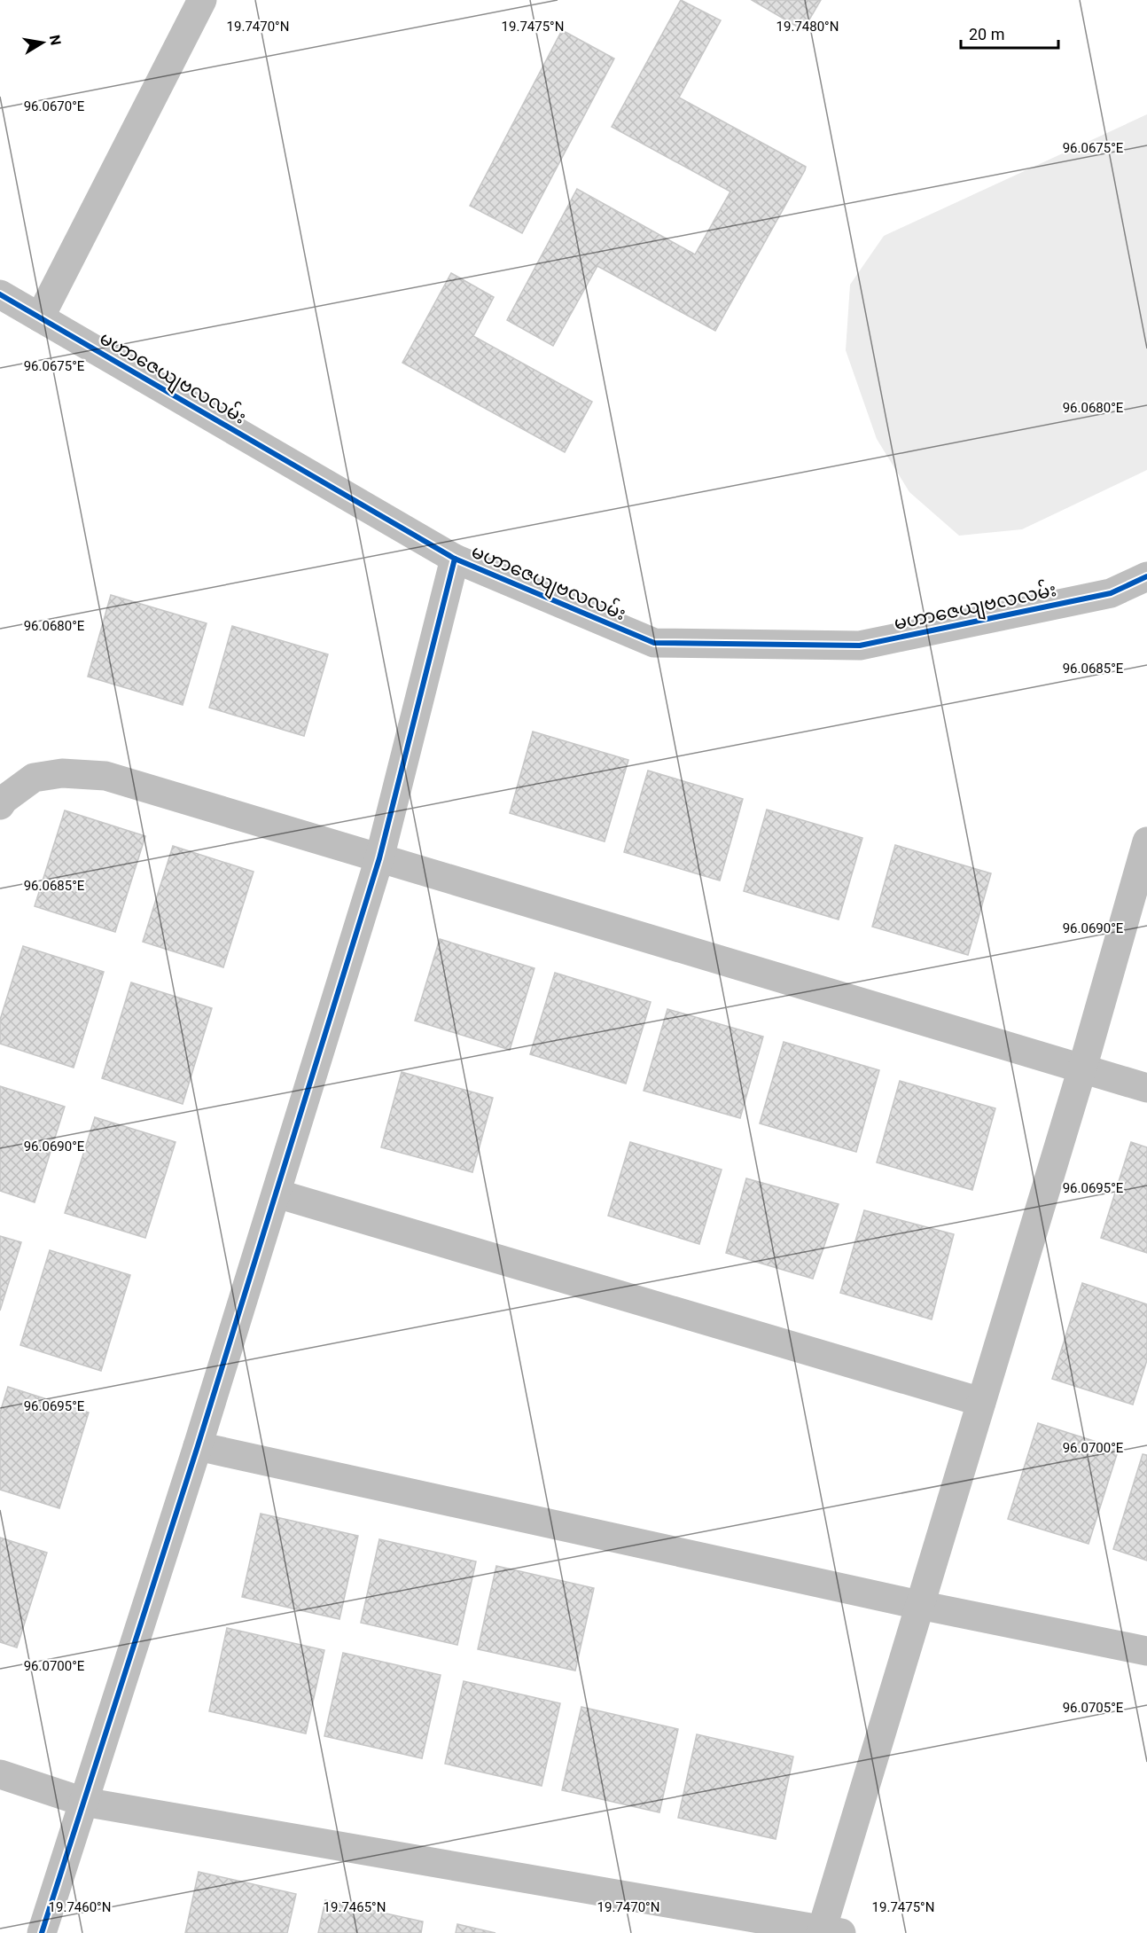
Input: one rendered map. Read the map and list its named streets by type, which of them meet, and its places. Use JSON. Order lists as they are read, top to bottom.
{
  "streets": {
    "street": ["မဟာဇေယျဗလလမ်း"]
  },
  "scale_bar": "20 m",
  "north": "right",
  "coordinates": [
    "19.7470°N",
    "19.7475°N",
    "19.7480°N",
    "96.0670°E",
    "96.0675°E",
    "96.0680°E",
    "96.0685°E",
    "96.0690°E",
    "96.0695°E",
    "96.0700°E",
    "96.0705°E",
    "19.7460°N",
    "19.7465°N"
  ]
}
